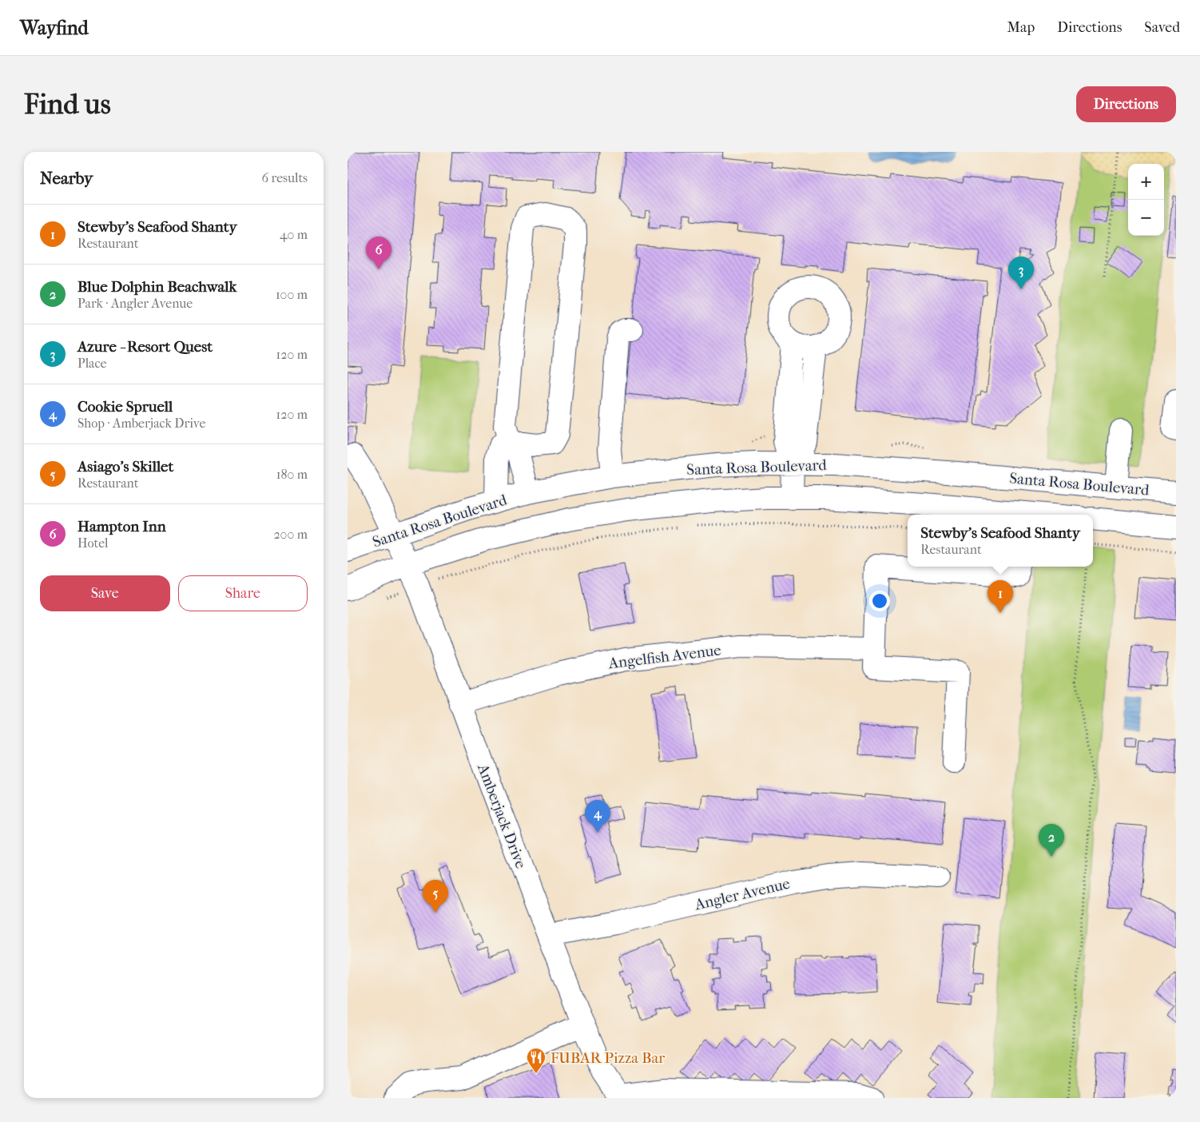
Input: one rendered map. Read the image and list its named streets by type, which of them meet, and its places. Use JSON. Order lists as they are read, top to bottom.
{
  "streets": {
    "street": [
      "Santa Rosa Boulevard",
      "Angelfish Avenue",
      "Amberjack Drive",
      "Angler Avenue"
    ]
  },
  "crossings": [
    ["Santa Rosa Boulevard", "Amberjack Drive"],
    ["Angelfish Avenue", "Amberjack Drive"],
    ["Amberjack Drive", "Angler Avenue"]
  ],
  "places": {
    "restaurant": ["FUBAR Pizza Bar"]
  },
  "page": {
    "header": "Wayfind",
    "nav": ["Map", "Directions", "Saved"],
    "buttons": [
      "Directions",
      ["Save", "Share"]
    ],
    "title": "Find us",
    "heading": ["Nearby", "6 results"],
    "map_buttons": ["+", "−"],
    "list": [
      {
        "mark": "1",
        "name": "Stewby's Seafood Shanty",
        "note": "Restaurant",
        "value": "40 m"
      },
      {
        "mark": "2",
        "name": "Blue Dolphin Beachwalk",
        "note": "Park · Angler Avenue",
        "value": "100 m"
      },
      {
        "mark": "3",
        "name": "Azure - Resort Quest",
        "note": "Place",
        "value": "120 m"
      },
      {
        "mark": "4",
        "name": "Cookie Spruell",
        "note": "Shop · Amberjack Drive",
        "value": "120 m"
      },
      {
        "mark": "5",
        "name": "Asiago's Skillet",
        "note": "Restaurant",
        "value": "180 m"
      },
      {
        "mark": "6",
        "name": "Hampton Inn",
        "note": "Hotel",
        "value": "200 m"
      }
    ],
    "pins": [
      "6",
      "3",
      "1",
      "4",
      "2",
      "5"
    ],
    "popup": ["Stewby's Seafood Shanty", "Restaurant"]
  }
}
